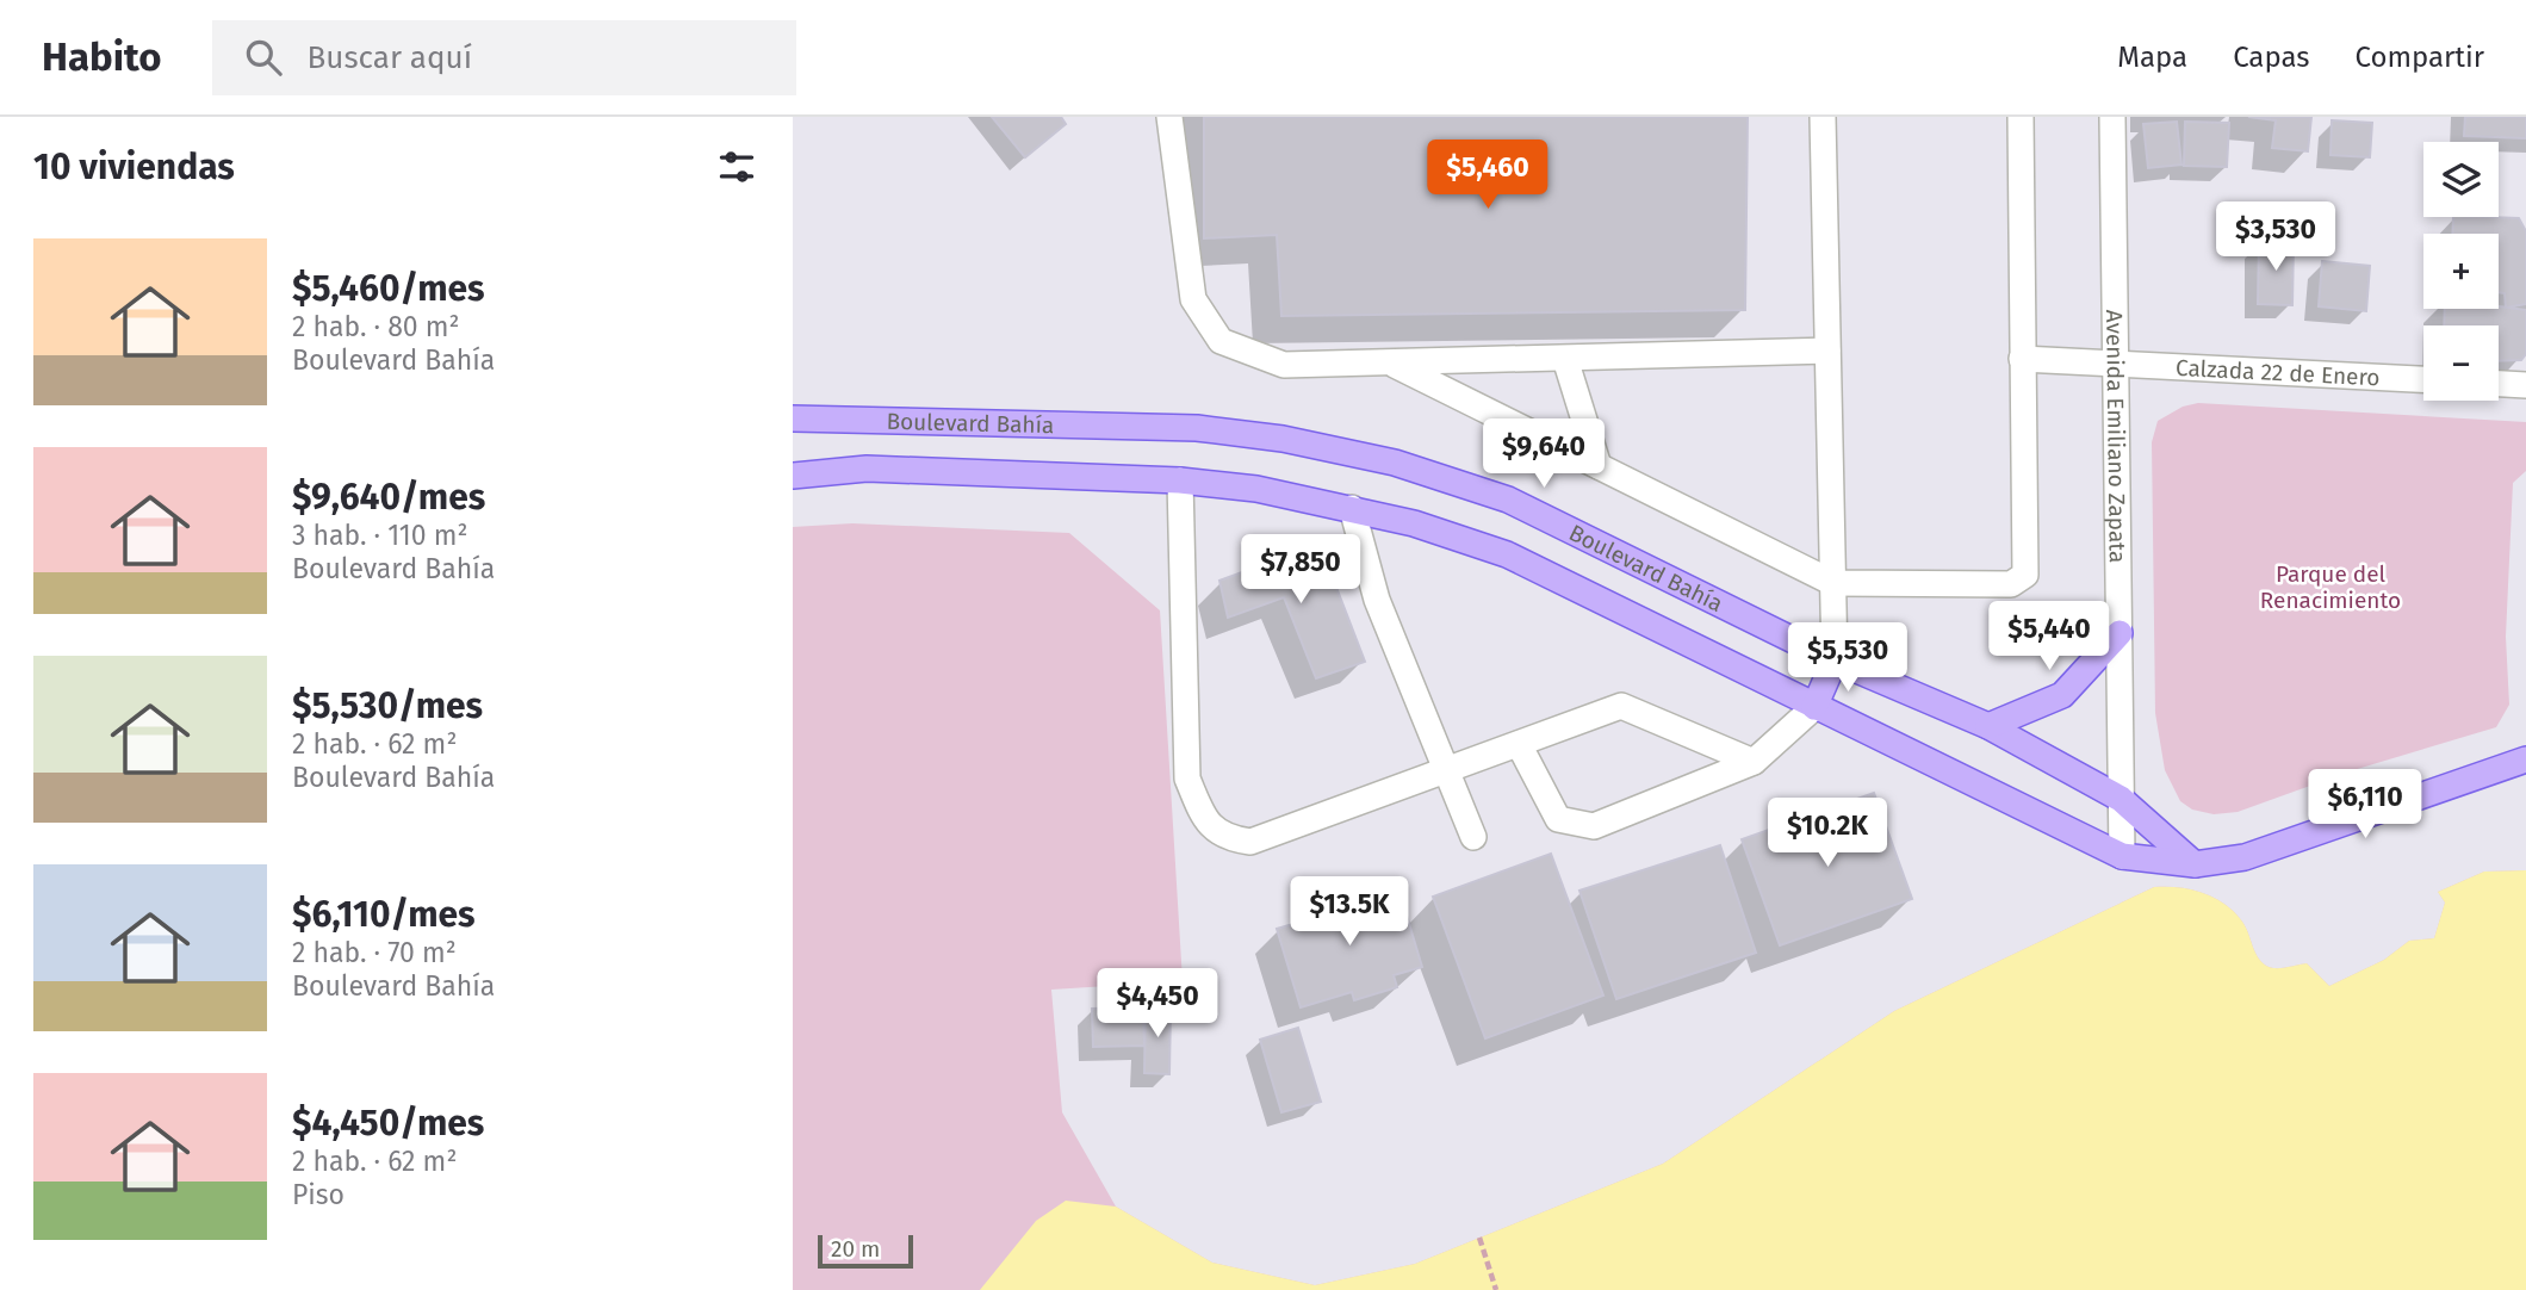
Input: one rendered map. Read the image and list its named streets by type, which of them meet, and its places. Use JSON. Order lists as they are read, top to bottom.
{
  "streets": {
    "main road": ["Boulevard Bahía"],
    "street": ["Calzada 22 de Enero", "Avenida Emiliano Zapata"]
  },
  "crossings": [
    ["Calzada 22 de Enero", "Avenida Emiliano Zapata"],
    ["Boulevard Bahía", "Avenida Emiliano Zapata"]
  ],
  "parks": ["Parque del Renacimiento"],
  "scale_bar": "20 m",
  "page": {
    "header": "Habito",
    "search": "Buscar aquí",
    "nav": ["Mapa", "Capas", "Compartir"],
    "heading": "10 viviendas",
    "price": [
      "$5,460",
      "$3,530",
      "$9,640",
      "$7,850",
      "$5,440",
      "$5,530",
      "$6,110",
      "$10.2K",
      "$13.5K",
      "$4,450"
    ],
    "map_buttons": ["+", "−"],
    "list": [
      {
        "name": "$5,460/mes",
        "note": "2 hab. · 80 m² · Boulevard Bahía"
      },
      {
        "name": "$9,640/mes",
        "note": "3 hab. · 110 m² · Boulevard Bahía"
      },
      {
        "name": "$5,530/mes",
        "note": "2 hab. · 62 m² · Boulevard Bahía"
      },
      {
        "name": "$6,110/mes",
        "note": "2 hab. · 70 m² · Boulevard Bahía"
      },
      {
        "name": "$4,450/mes",
        "note": "2 hab. · 62 m² · Piso"
      }
    ],
    "scale": "20 m"
  }
}
